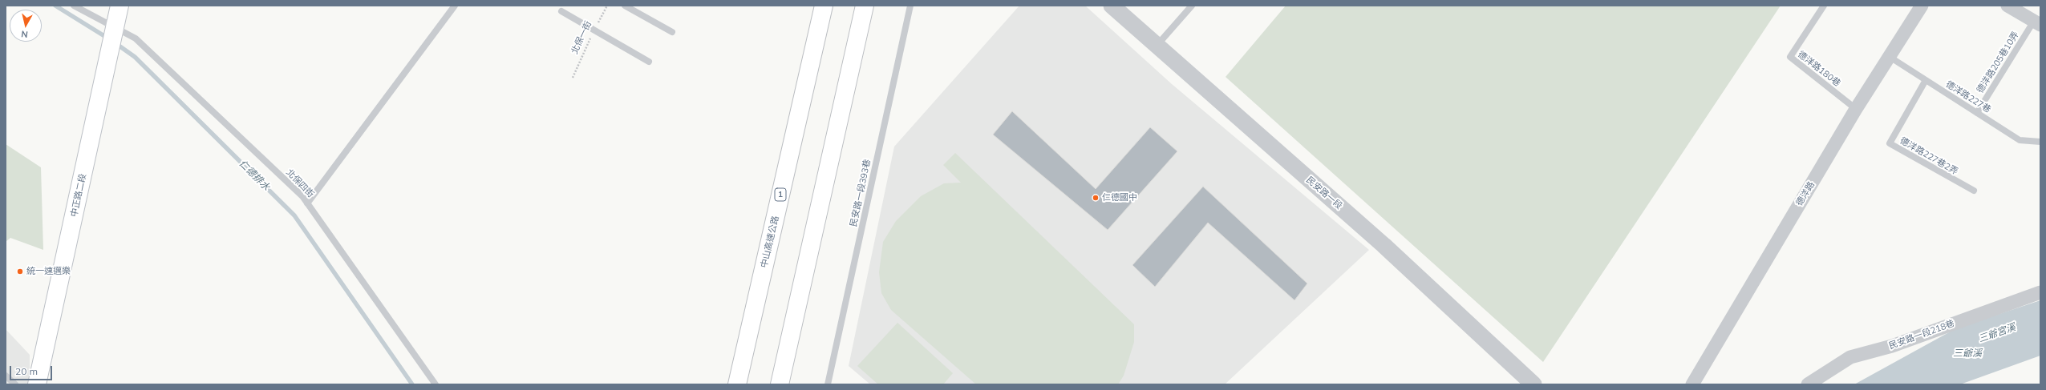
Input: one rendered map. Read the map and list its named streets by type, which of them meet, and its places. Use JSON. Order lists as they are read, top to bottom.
{
  "streets": {
    "main road": ["1", "中正路二段", "中山高速公路"],
    "street": ["民安路一段", "德洋路", "民安路一段218巷"],
    "lane": [
      "德洋路205巷10弄",
      "德洋路180巷",
      "德洋路227巷",
      "德洋路227巷2弄",
      "北保四街",
      "民安路一段393巷"
    ],
    "path": ["北保一街"]
  },
  "crossings": [
    ["德洋路205巷10弄", "德洋路227巷"],
    ["德洋路180巷", "德洋路"],
    ["德洋路227巷", "德洋路227巷2弄"],
    ["德洋路227巷", "德洋路"],
    ["北保四街", "中正路二段"]
  ],
  "water": ["仁德排水", "三爺宮溪", "三爺溪"],
  "places": ["仁德國中", "統一速邁樂"],
  "scale_bar": "20 m",
  "north": "bottom"
}
